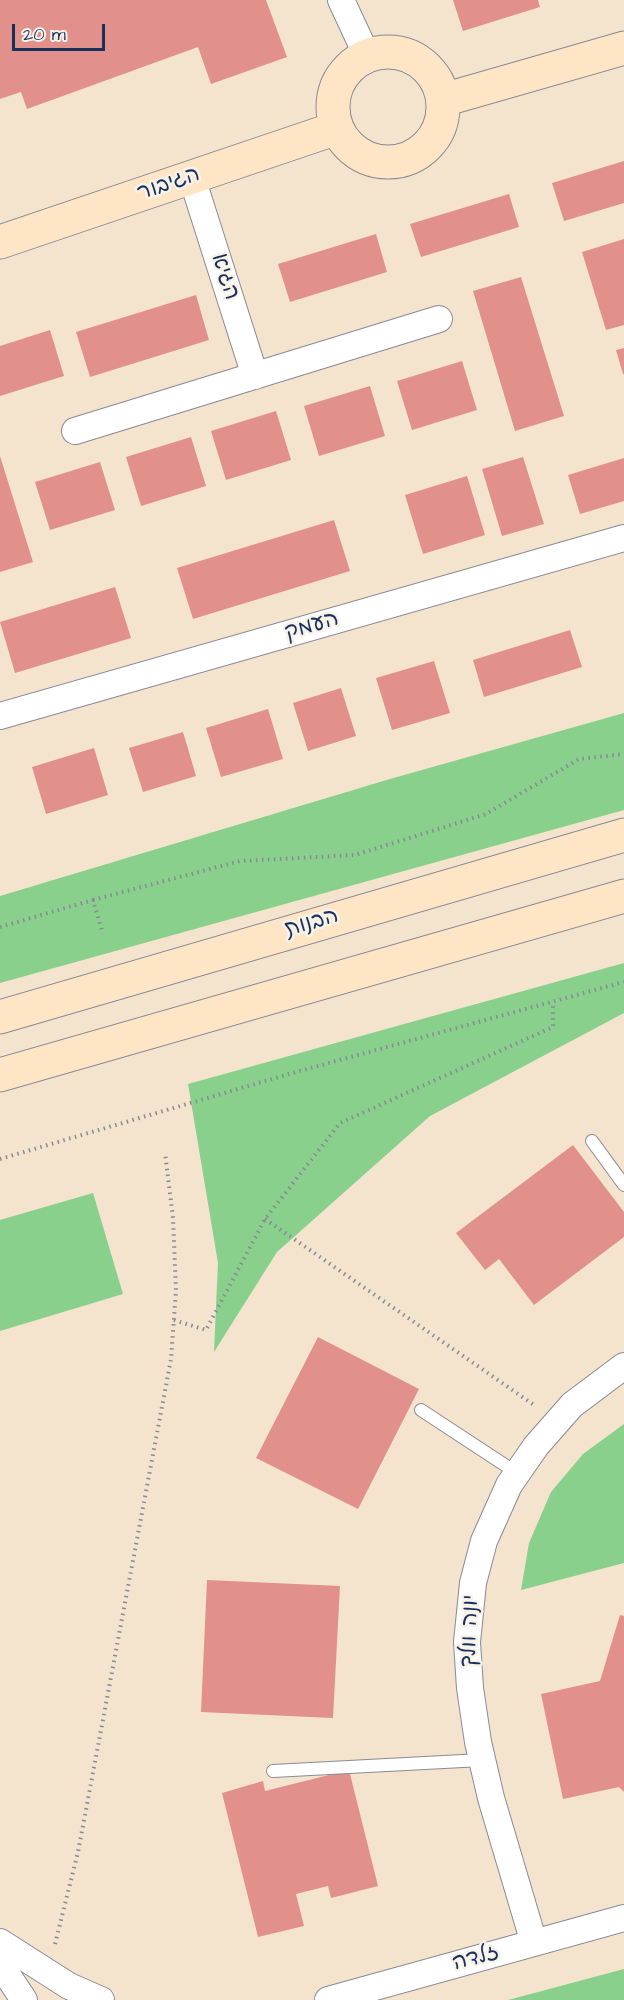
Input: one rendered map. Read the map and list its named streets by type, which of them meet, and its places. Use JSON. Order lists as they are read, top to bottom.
{
  "streets": {
    "street": [
      "הגיבור",
      "הגיא",
      "העמק",
      "הבנות",
      "יונה וולך",
      "זלדה"
    ]
  },
  "crossings": [
    ["הגיבור", "הגיא"],
    ["יונה וולך", "זלדה"]
  ],
  "scale_bar": "20 m"
}
